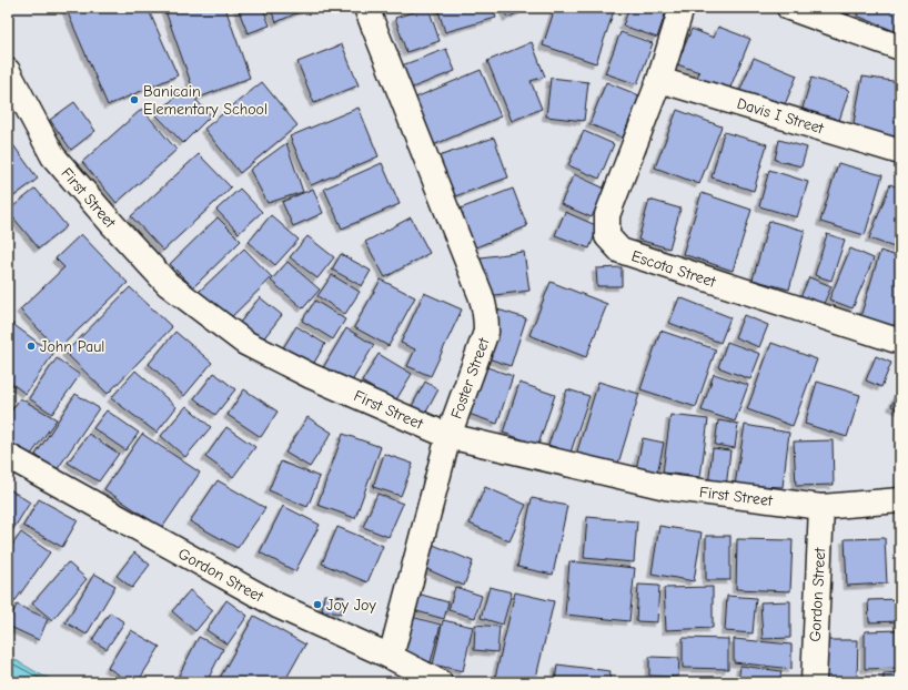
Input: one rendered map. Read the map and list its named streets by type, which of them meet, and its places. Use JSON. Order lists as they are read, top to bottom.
{
  "streets": {
    "street": [
      "Davis I Street",
      "First Street",
      "Escota Street",
      "Foster Street",
      "Gordon Street"
    ]
  },
  "crossings": [
    ["Davis I Street", "Escota Street"],
    ["First Street", "Foster Street"],
    ["First Street", "Gordon Street"],
    ["Foster Street", "Gordon Street"]
  ],
  "places": ["Banicain Elementary School", "John Paul", "Joy Joy"]
}
